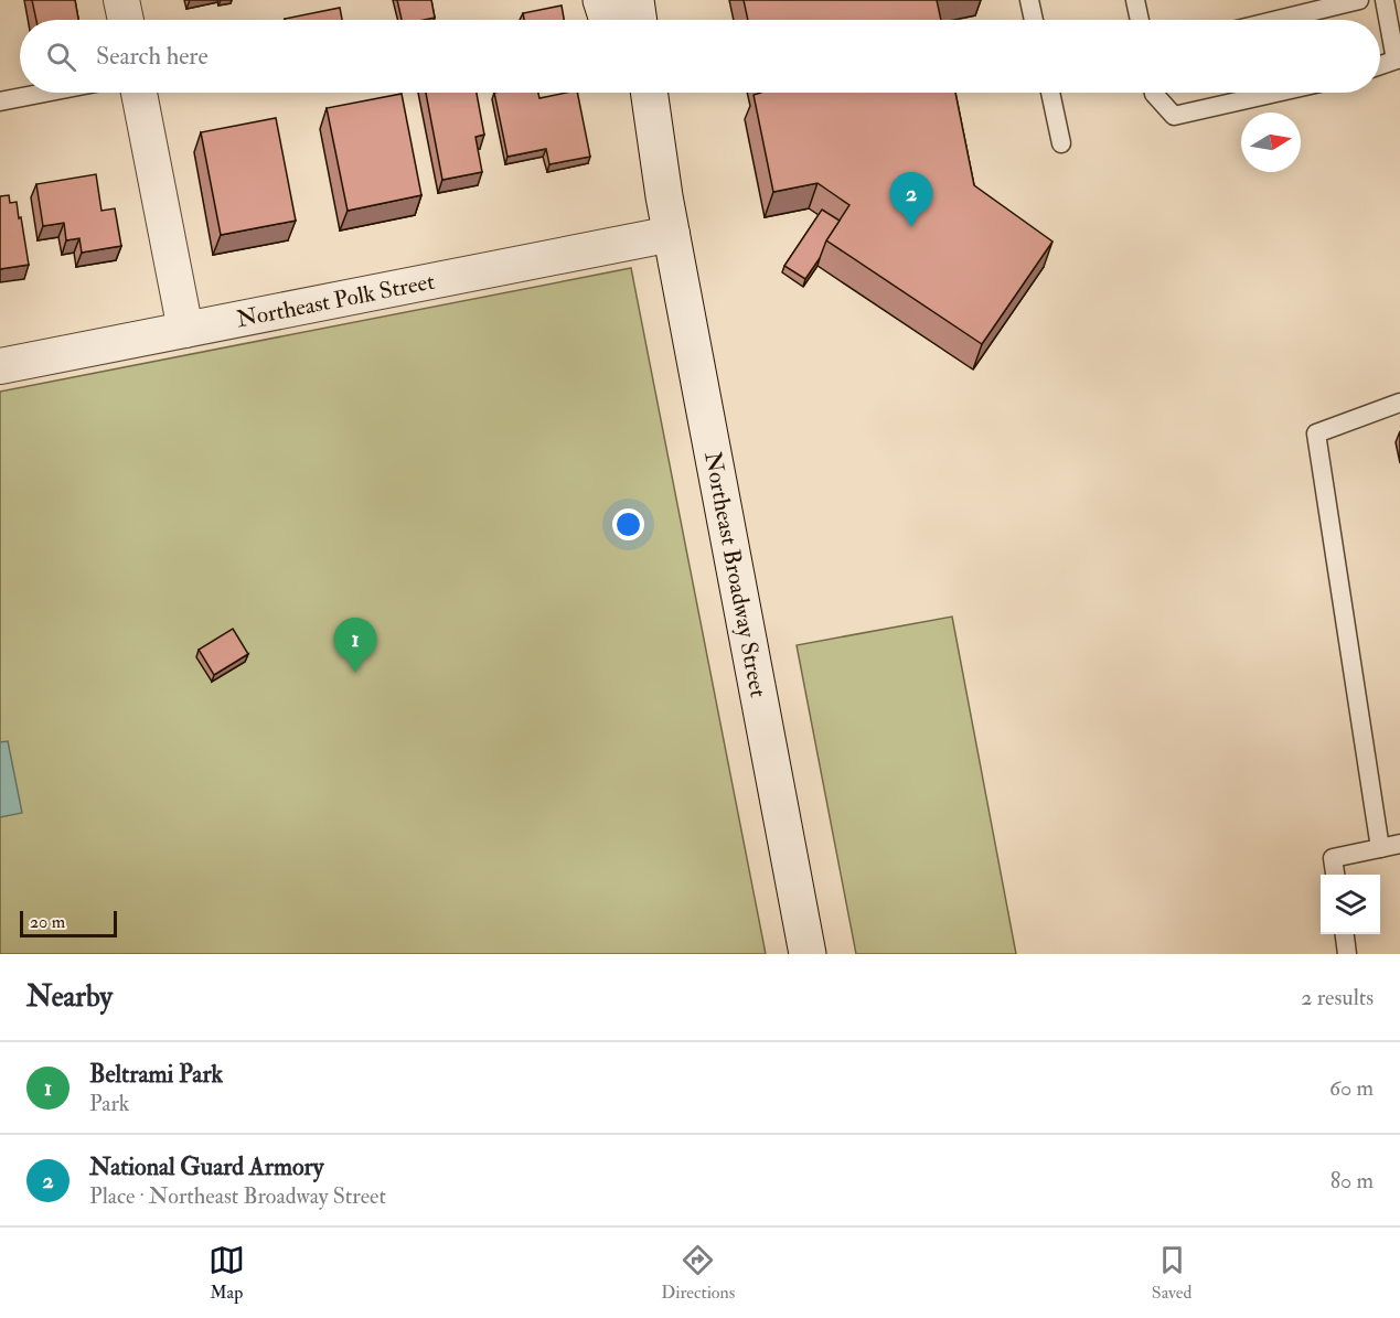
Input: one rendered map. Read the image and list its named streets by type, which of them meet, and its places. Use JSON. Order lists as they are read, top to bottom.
{
  "streets": {
    "main road": ["Northeast Broadway Street"],
    "street": ["Northeast Polk Street"]
  },
  "crossings": [
    ["Northeast Polk Street", "Northeast Broadway Street"]
  ],
  "scale_bar": "20 m",
  "north": "right",
  "page": {
    "search": "Search here",
    "pins": ["2", "1"],
    "scale": "20 m",
    "heading": ["Nearby", "2 results"],
    "list": [
      {
        "mark": "1",
        "name": "Beltrami Park",
        "note": "Park",
        "value": "60 m"
      },
      {
        "mark": "2",
        "name": "National Guard Armory",
        "note": "Place · Northeast Broadway Street",
        "value": "80 m"
      }
    ],
    "nav": ["Map", "Directions", "Saved"]
  }
}
